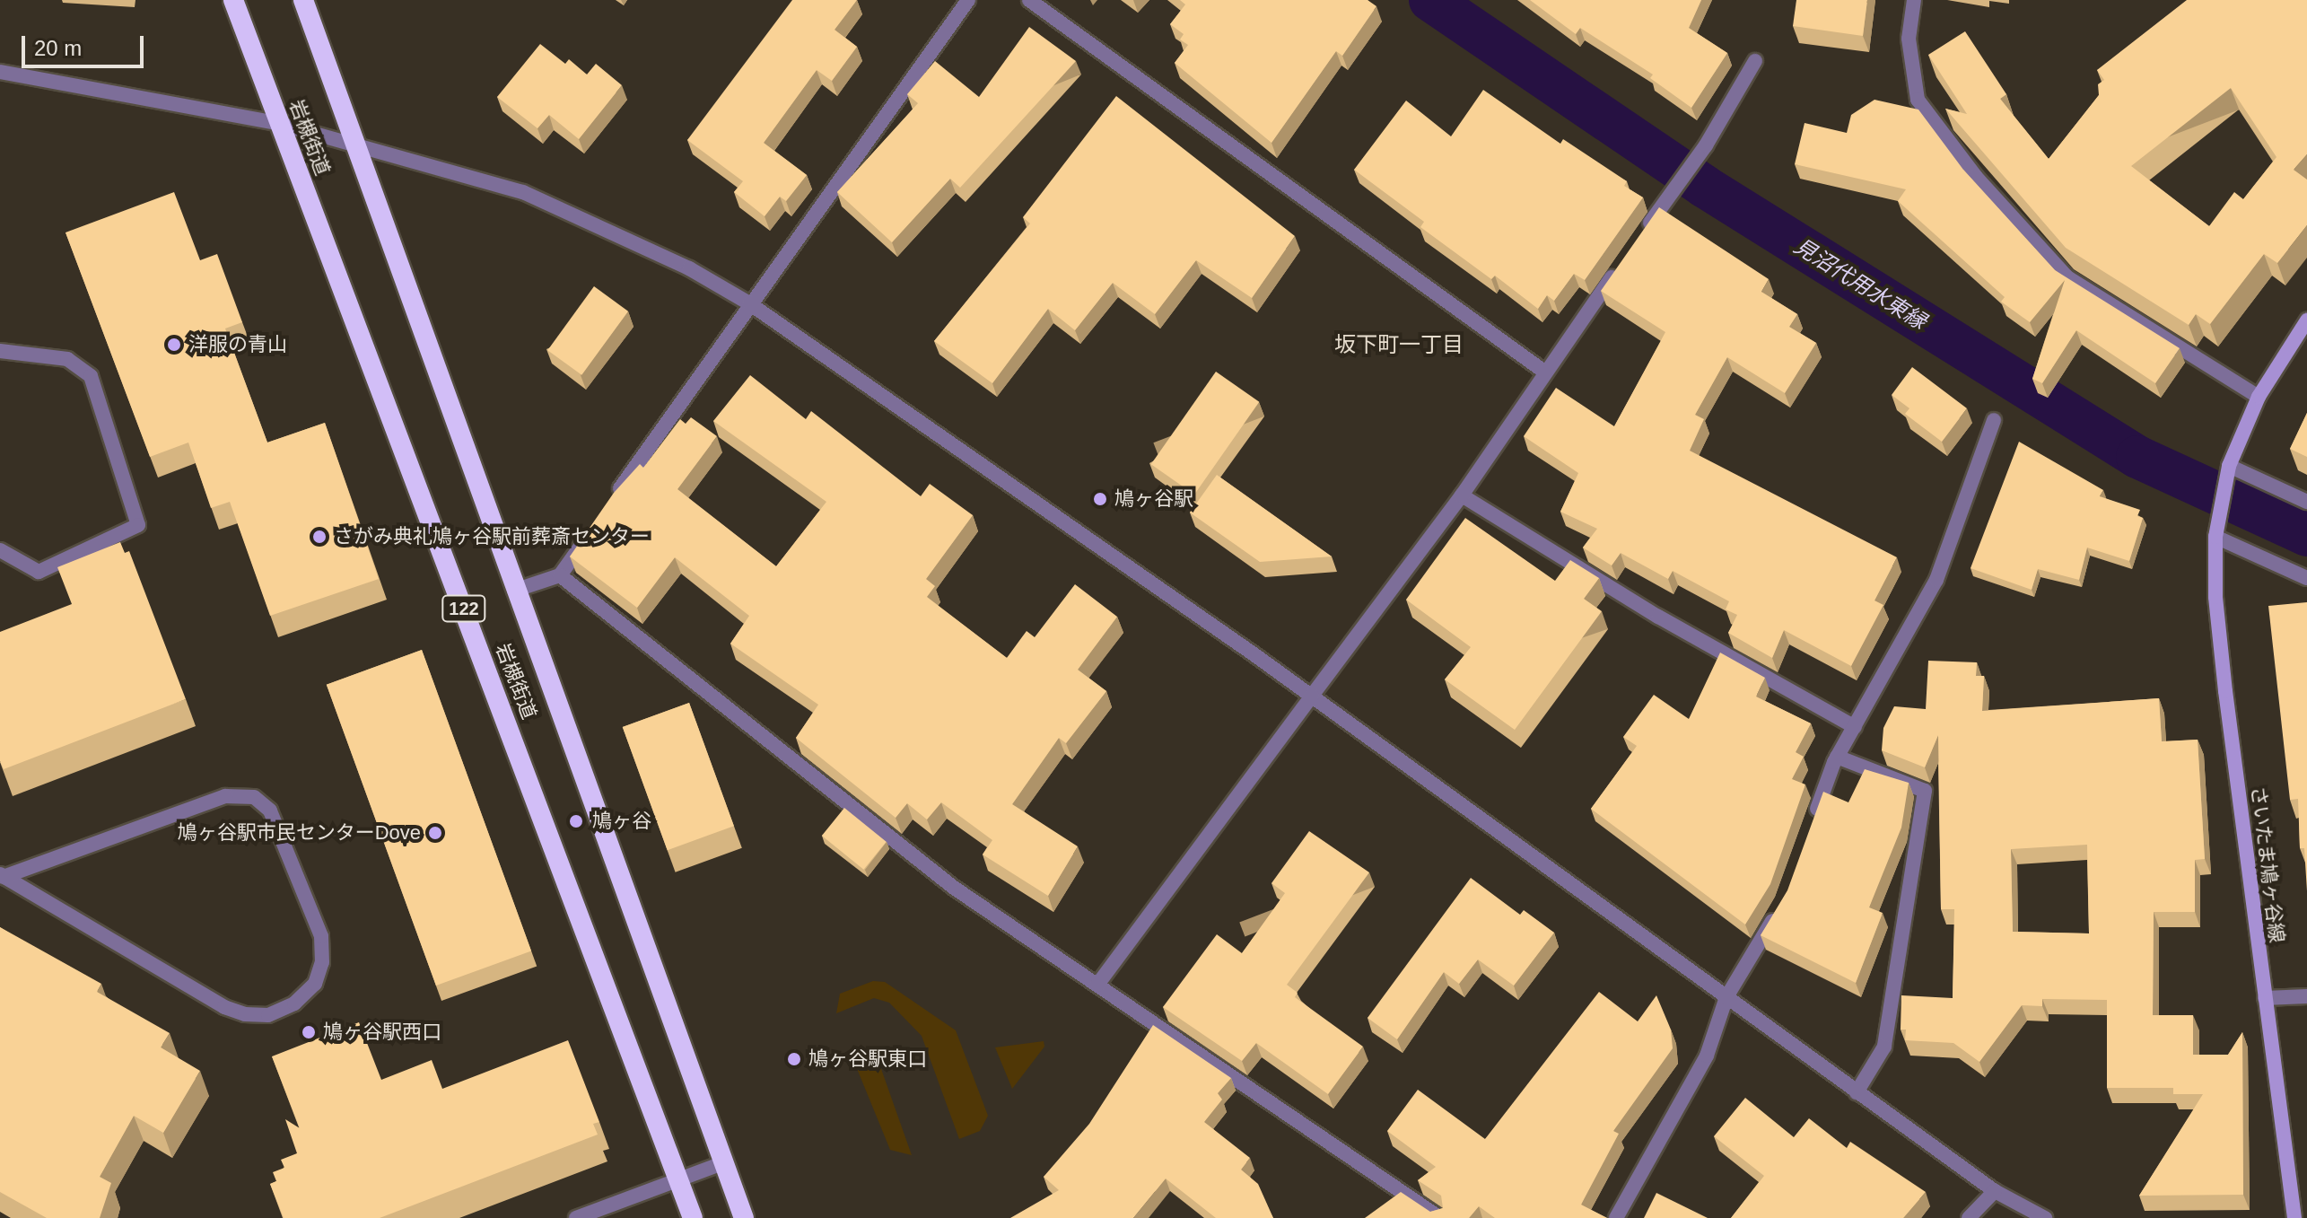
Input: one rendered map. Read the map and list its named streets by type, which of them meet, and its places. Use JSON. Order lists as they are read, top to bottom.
{
  "streets": {
    "highway": ["岩槻街道", "122"],
    "main road": ["さいたま鳩ヶ谷線"]
  },
  "districts": ["坂下町一丁目"],
  "water": ["見沼代用水東縁"],
  "places": [
    "洋服の青山",
    "鳩ヶ谷駅",
    "さがみ典礼鳩ヶ谷駅前葬斎センター",
    "鳩ヶ谷",
    "鳩ヶ谷駅市民センターDove",
    "鳩ヶ谷駅西口",
    "鳩ヶ谷駅東口"
  ],
  "scale_bar": "20 m"
}
